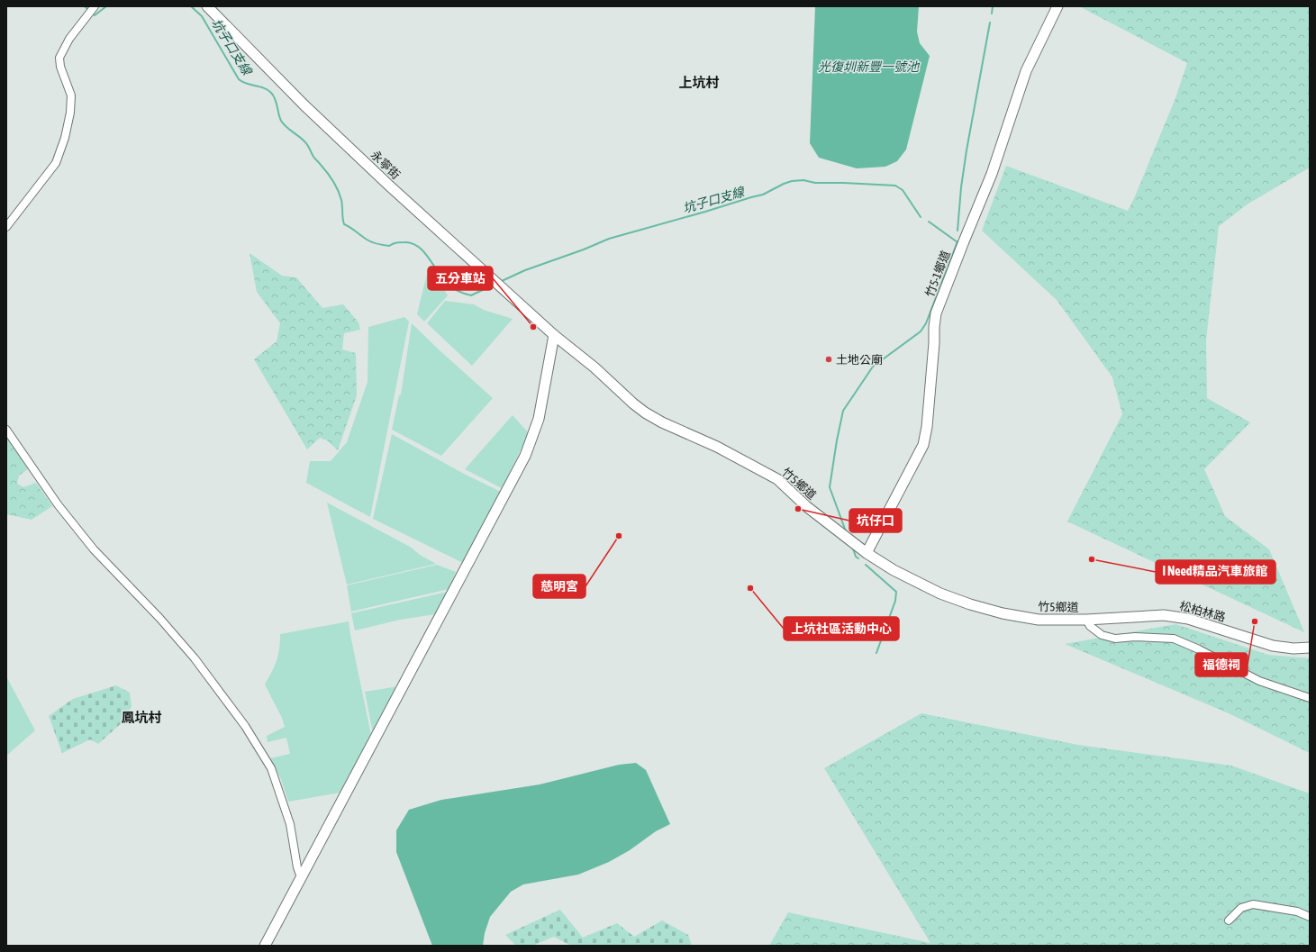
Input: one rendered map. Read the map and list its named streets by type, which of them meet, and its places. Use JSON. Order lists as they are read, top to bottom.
{
  "streets": {
    "street": [
      "永寧街",
      "竹5-1鄉道",
      "竹5鄉道",
      "松柏林路"
    ]
  },
  "crossings": [
    ["永寧街", "竹5鄉道"],
    ["竹5-1鄉道", "竹5鄉道"],
    ["竹5鄉道", "松柏林路"]
  ],
  "districts": ["上坑村", "鳳坑村"],
  "water": ["坑子口支線", "光復圳新豐一號池"],
  "places": [
    "五分車站",
    "土地公廟",
    "坑仔口",
    "慈明宮",
    "I Need精品汽車旅館",
    "上坑社區活動中心",
    "福德祠"
  ]
}
